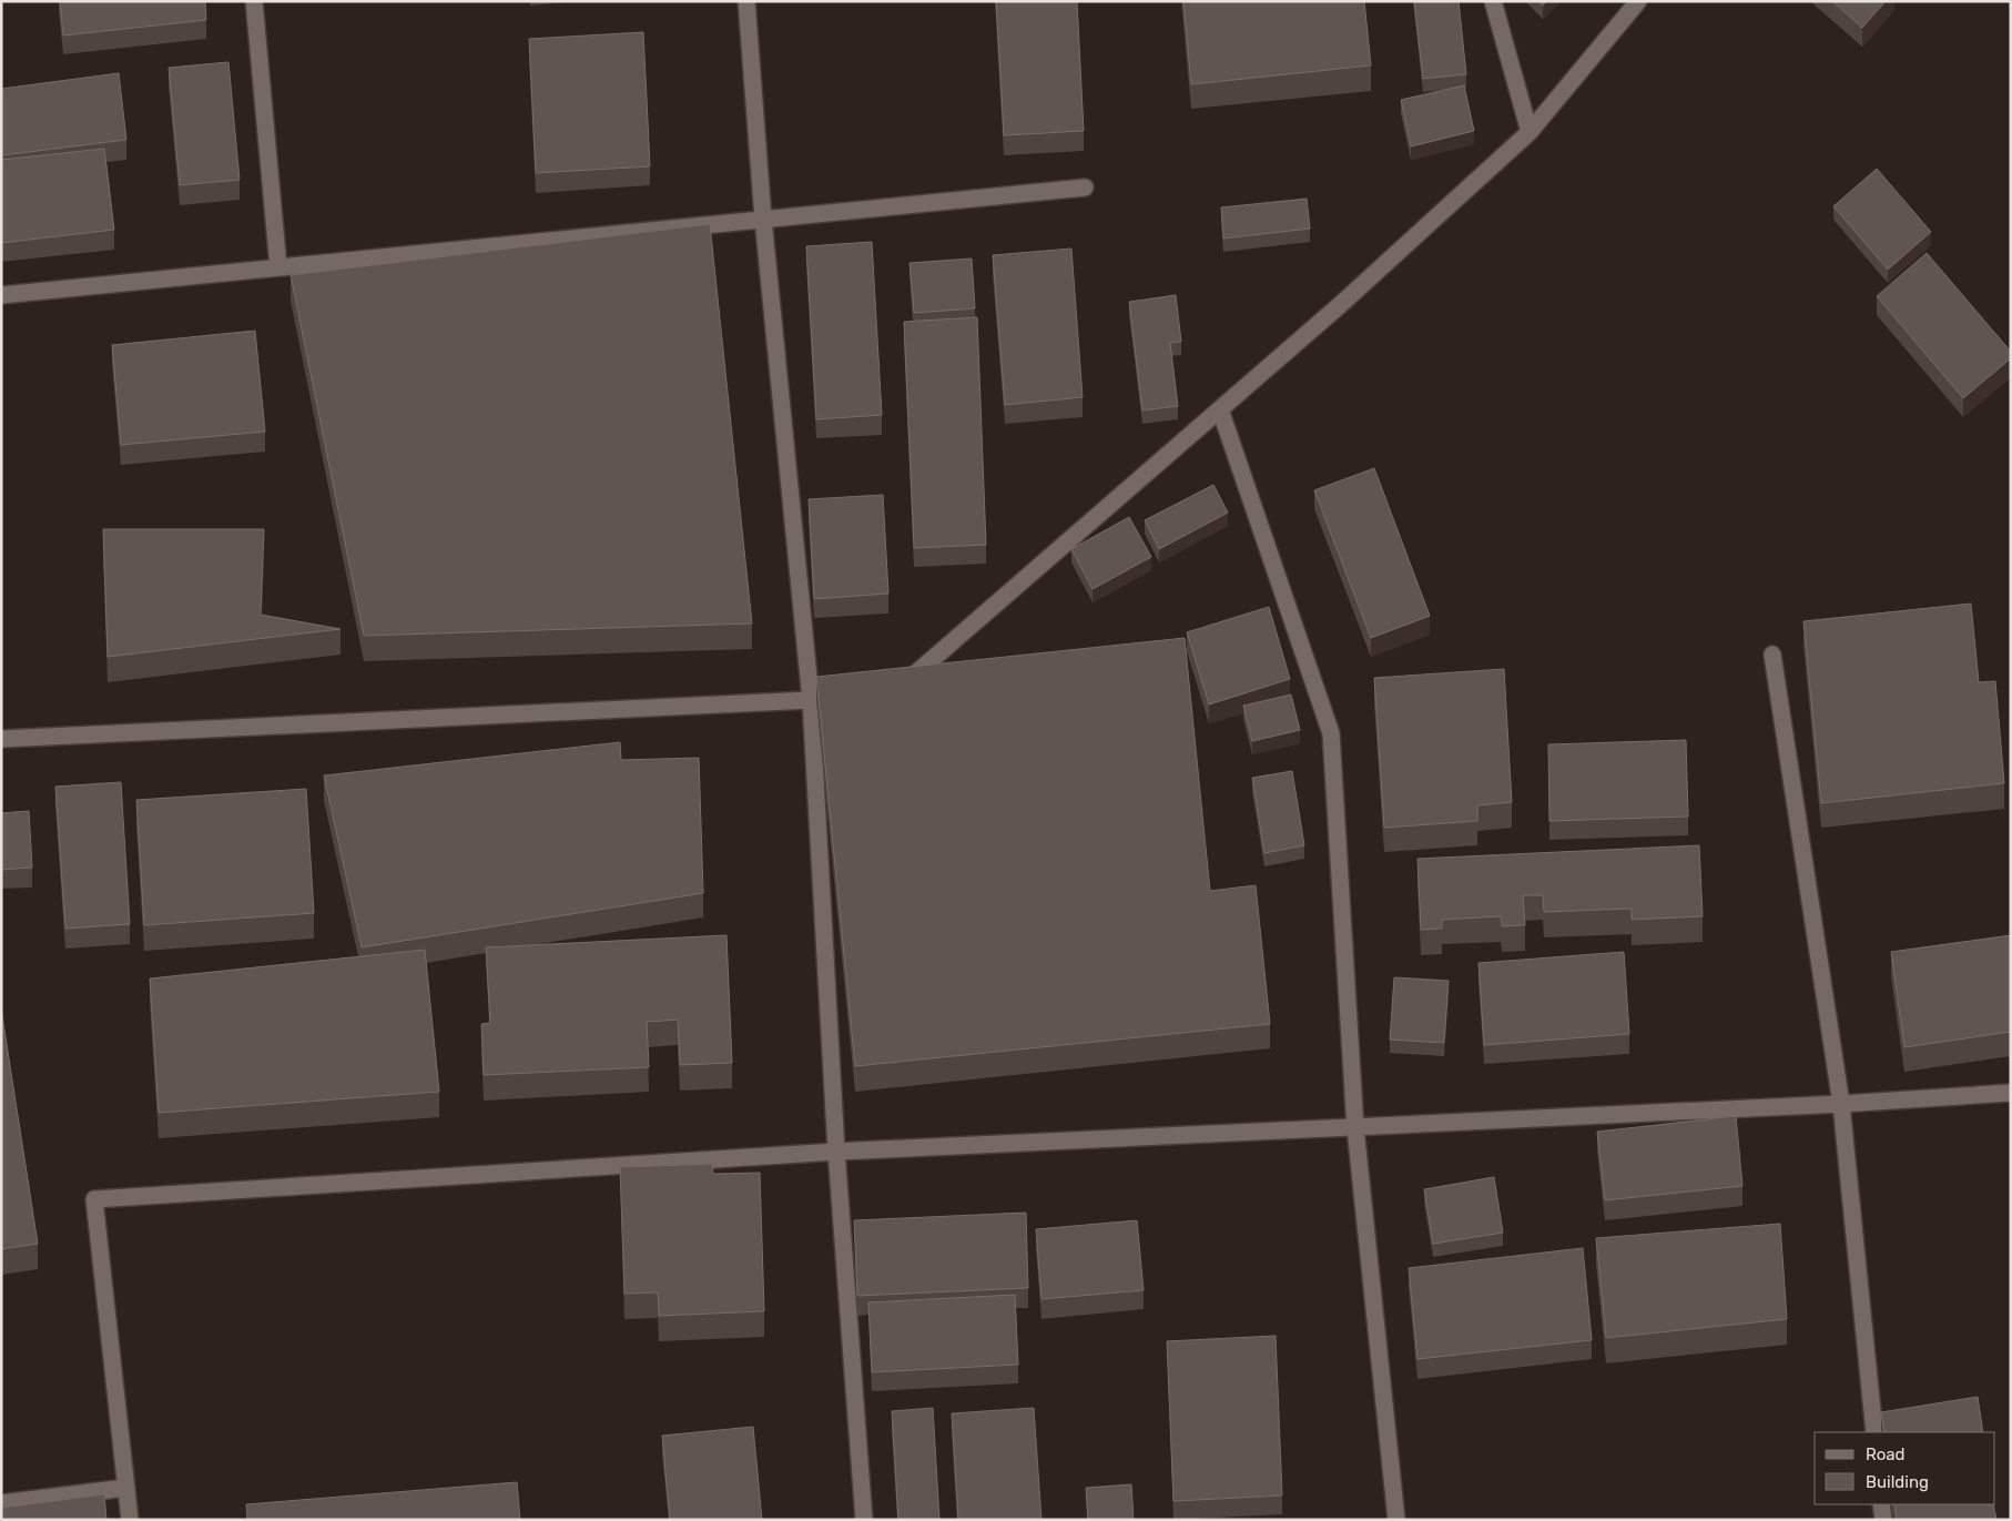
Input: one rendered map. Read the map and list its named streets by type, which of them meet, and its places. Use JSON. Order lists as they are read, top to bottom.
{
  "legend": ["Road", "Building"]
}
